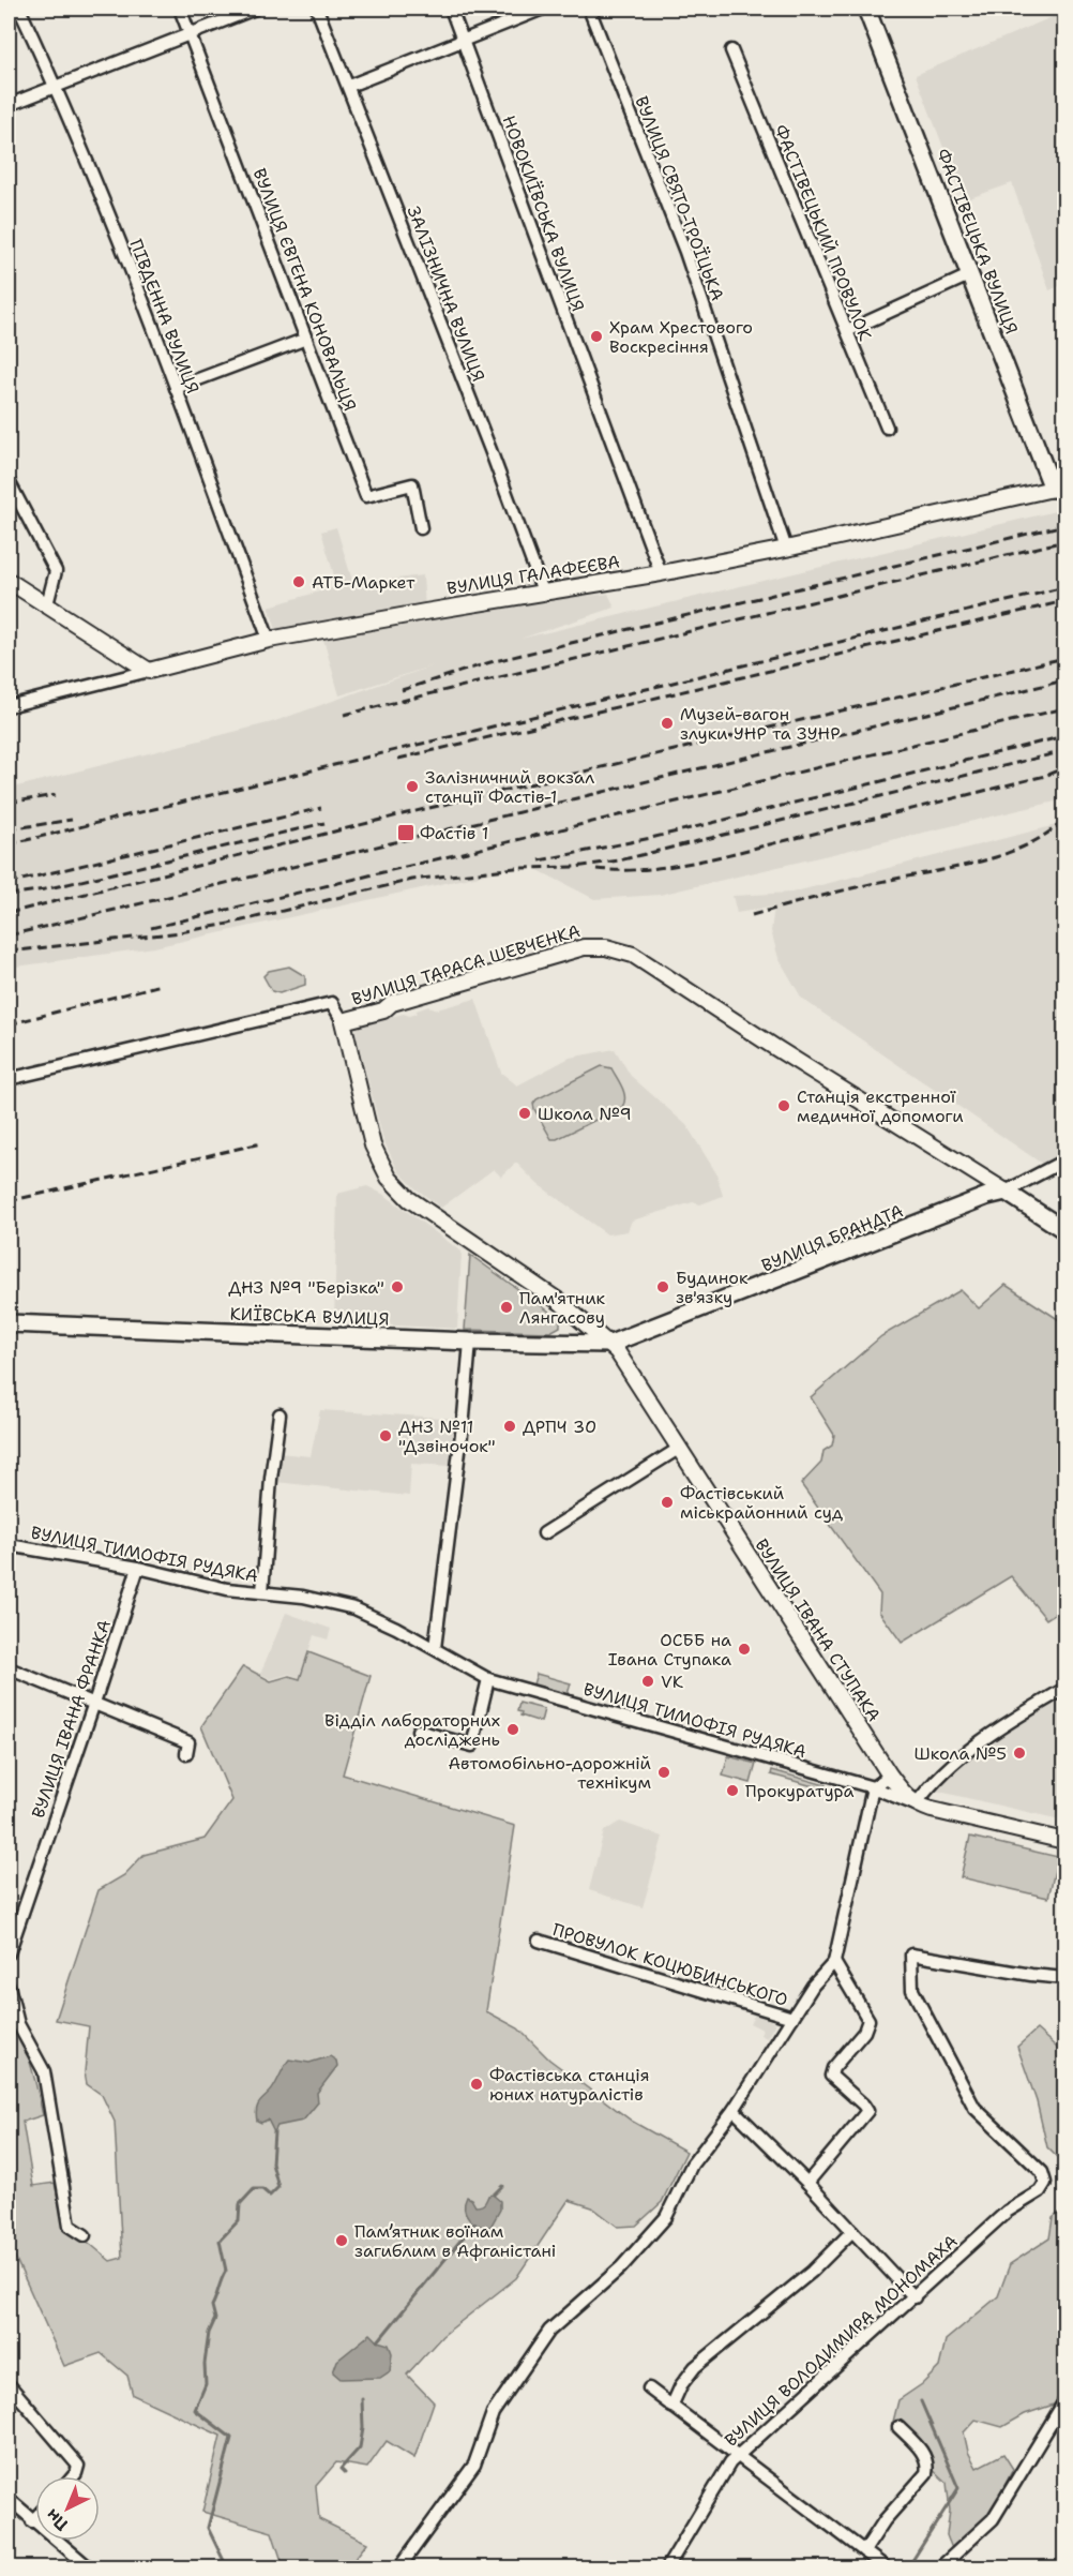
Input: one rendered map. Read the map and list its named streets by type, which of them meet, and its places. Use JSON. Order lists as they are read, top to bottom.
{
  "streets": {
    "main road": [
      "ФАСТІВЕЦЬКА ВУЛИЦЯ",
      "ВУЛИЦЯ ТАРАСА ШЕВЧЕНКА",
      "ВУЛИЦЯ БРАНДТА",
      "КИЇВСЬКА ВУЛИЦЯ"
    ],
    "street": [
      "ВУЛИЦЯ СВЯТО-ТРОЇЦЬКА",
      "НОВОКИЇВСЬКА ВУЛИЦЯ",
      "ФАСТІВЕЦЬКИЙ ПРОВУЛОК",
      "ВУЛИЦЯ ЄВГЕНА КОНОВАЛЬЦЯ",
      "ЗАЛІЗНИЧНА ВУЛИЦЯ",
      "ПІВДЕННА ВУЛИЦЯ",
      "ВУЛИЦЯ ГАЛАФЕЄВА",
      "ВУЛИЦЯ ТИМОФІЯ РУДЯКА",
      "ВУЛИЦЯ ІВАНА СТУПАКА",
      "ВУЛИЦЯ ІВАНА ФРАНКА",
      "ПРОВУЛОК КОЦЮБИНСЬКОГО",
      "ВУЛИЦЯ ВОЛОДИМИРА МОНОМАХА"
    ]
  },
  "crossings": [
    ["ВУЛИЦЯ СВЯТО-ТРОЇЦЬКА", "ВУЛИЦЯ ГАЛАФЕЄВА"],
    ["НОВОКИЇВСЬКА ВУЛИЦЯ", "ВУЛИЦЯ ГАЛАФЕЄВА"],
    ["ФАСТІВЕЦЬКА ВУЛИЦЯ", "ВУЛИЦЯ ГАЛАФЕЄВА"],
    ["ЗАЛІЗНИЧНА ВУЛИЦЯ", "ВУЛИЦЯ ГАЛАФЕЄВА"],
    ["ПІВДЕННА ВУЛИЦЯ", "ВУЛИЦЯ ГАЛАФЕЄВА"],
    ["ВУЛИЦЯ ТАРАСА ШЕВЧЕНКА", "ВУЛИЦЯ БРАНДТА"],
    ["ВУЛИЦЯ ТАРАСА ШЕВЧЕНКА", "ВУЛИЦЯ ІВАНА СТУПАКА"],
    ["ВУЛИЦЯ БРАНДТА", "КИЇВСЬКА ВУЛИЦЯ"],
    ["ВУЛИЦЯ БРАНДТА", "ВУЛИЦЯ ІВАНА СТУПАКА"],
    ["КИЇВСЬКА ВУЛИЦЯ", "ВУЛИЦЯ ІВАНА СТУПАКА"],
    ["ВУЛИЦЯ ТИМОФІЯ РУДЯКА", "ВУЛИЦЯ ІВАНА СТУПАКА"],
    ["ВУЛИЦЯ ТИМОФІЯ РУДЯКА", "ВУЛИЦЯ ІВАНА ФРАНКА"]
  ],
  "places": {
    "other": [
      "Храм Хрестового Воскресіння",
      "АТБ-Маркет",
      "Музей-вагон злуки УНР та ЗУНР",
      "Залізничний вокзал станції Фастів-1",
      "Станція екстренної медичної допомоги",
      "Школа №9",
      "ДНЗ №9 \"Берізка\"",
      "Будинок зв'язку",
      "Пам'ятник Лянгасову",
      "ДРПЧ 30",
      "ДНЗ №11 \"Дзвіночок\"",
      "Фастівський міськрайонний суд",
      "ОСББ на Івана Ступака",
      "VK",
      "Відділ лабораторних досліджень",
      "Школа №5",
      "Автомобільно-дорожній технікум",
      "Прокуратура",
      "Фастівська станція юних натуралістів",
      "Пам’ятник воїнам загиблим в Афганістані"
    ],
    "transit": ["Фастів 1"]
  },
  "north": "bottom left"
}
